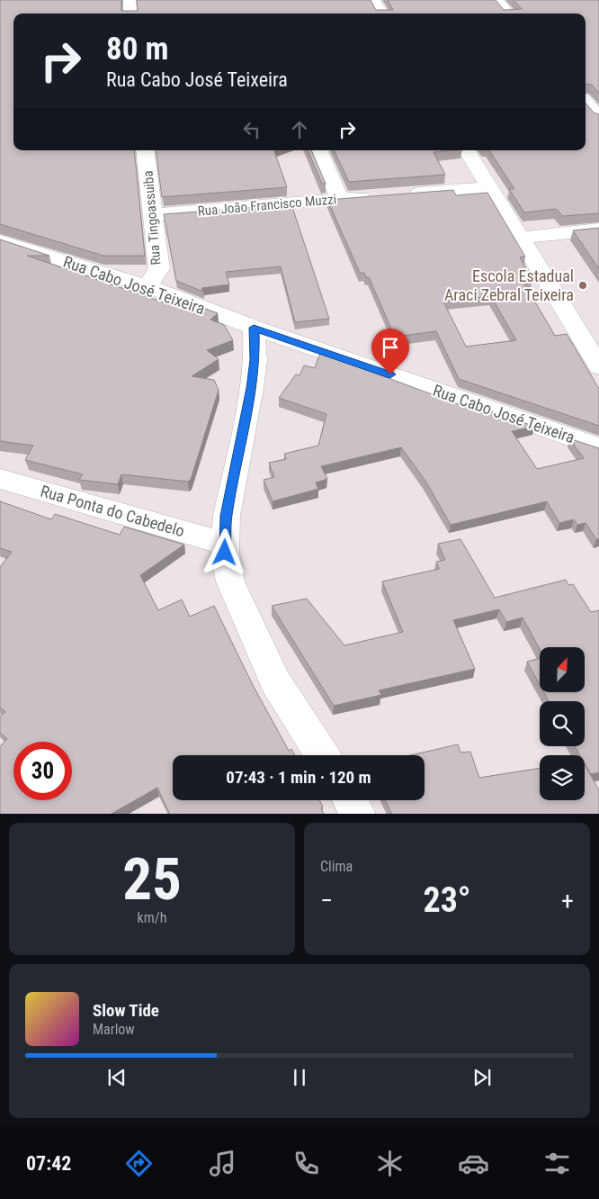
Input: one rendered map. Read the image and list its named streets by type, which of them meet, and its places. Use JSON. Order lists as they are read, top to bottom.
{
  "streets": {
    "street": [
      "Rua João Francisco Muzzi",
      "Rua Tingoassuiba",
      "Rua Cabo José Teixeira",
      "Rua Ponta do Cabedelo"
    ]
  },
  "crossings": [
    ["Rua João Francisco Muzzi", "Rua Tingoassuiba"],
    ["Rua Tingoassuiba", "Rua Cabo José Teixeira"]
  ],
  "places": ["Escola Estadual Araci Zebral Teixeira"],
  "north": "top right",
  "page": {
    "turn": ["80 m", "Rua Cabo José Teixeira"],
    "limit": "30",
    "trip": "07:43 · 1 min · 120 m",
    "tile": [
      ["25", "km/h"],
      "Clima"
    ],
    "heat": ["−", "23°", "+"],
    "song": ["Slow Tide", "Marlow"],
    "tabs": "07:42"
  }
}
